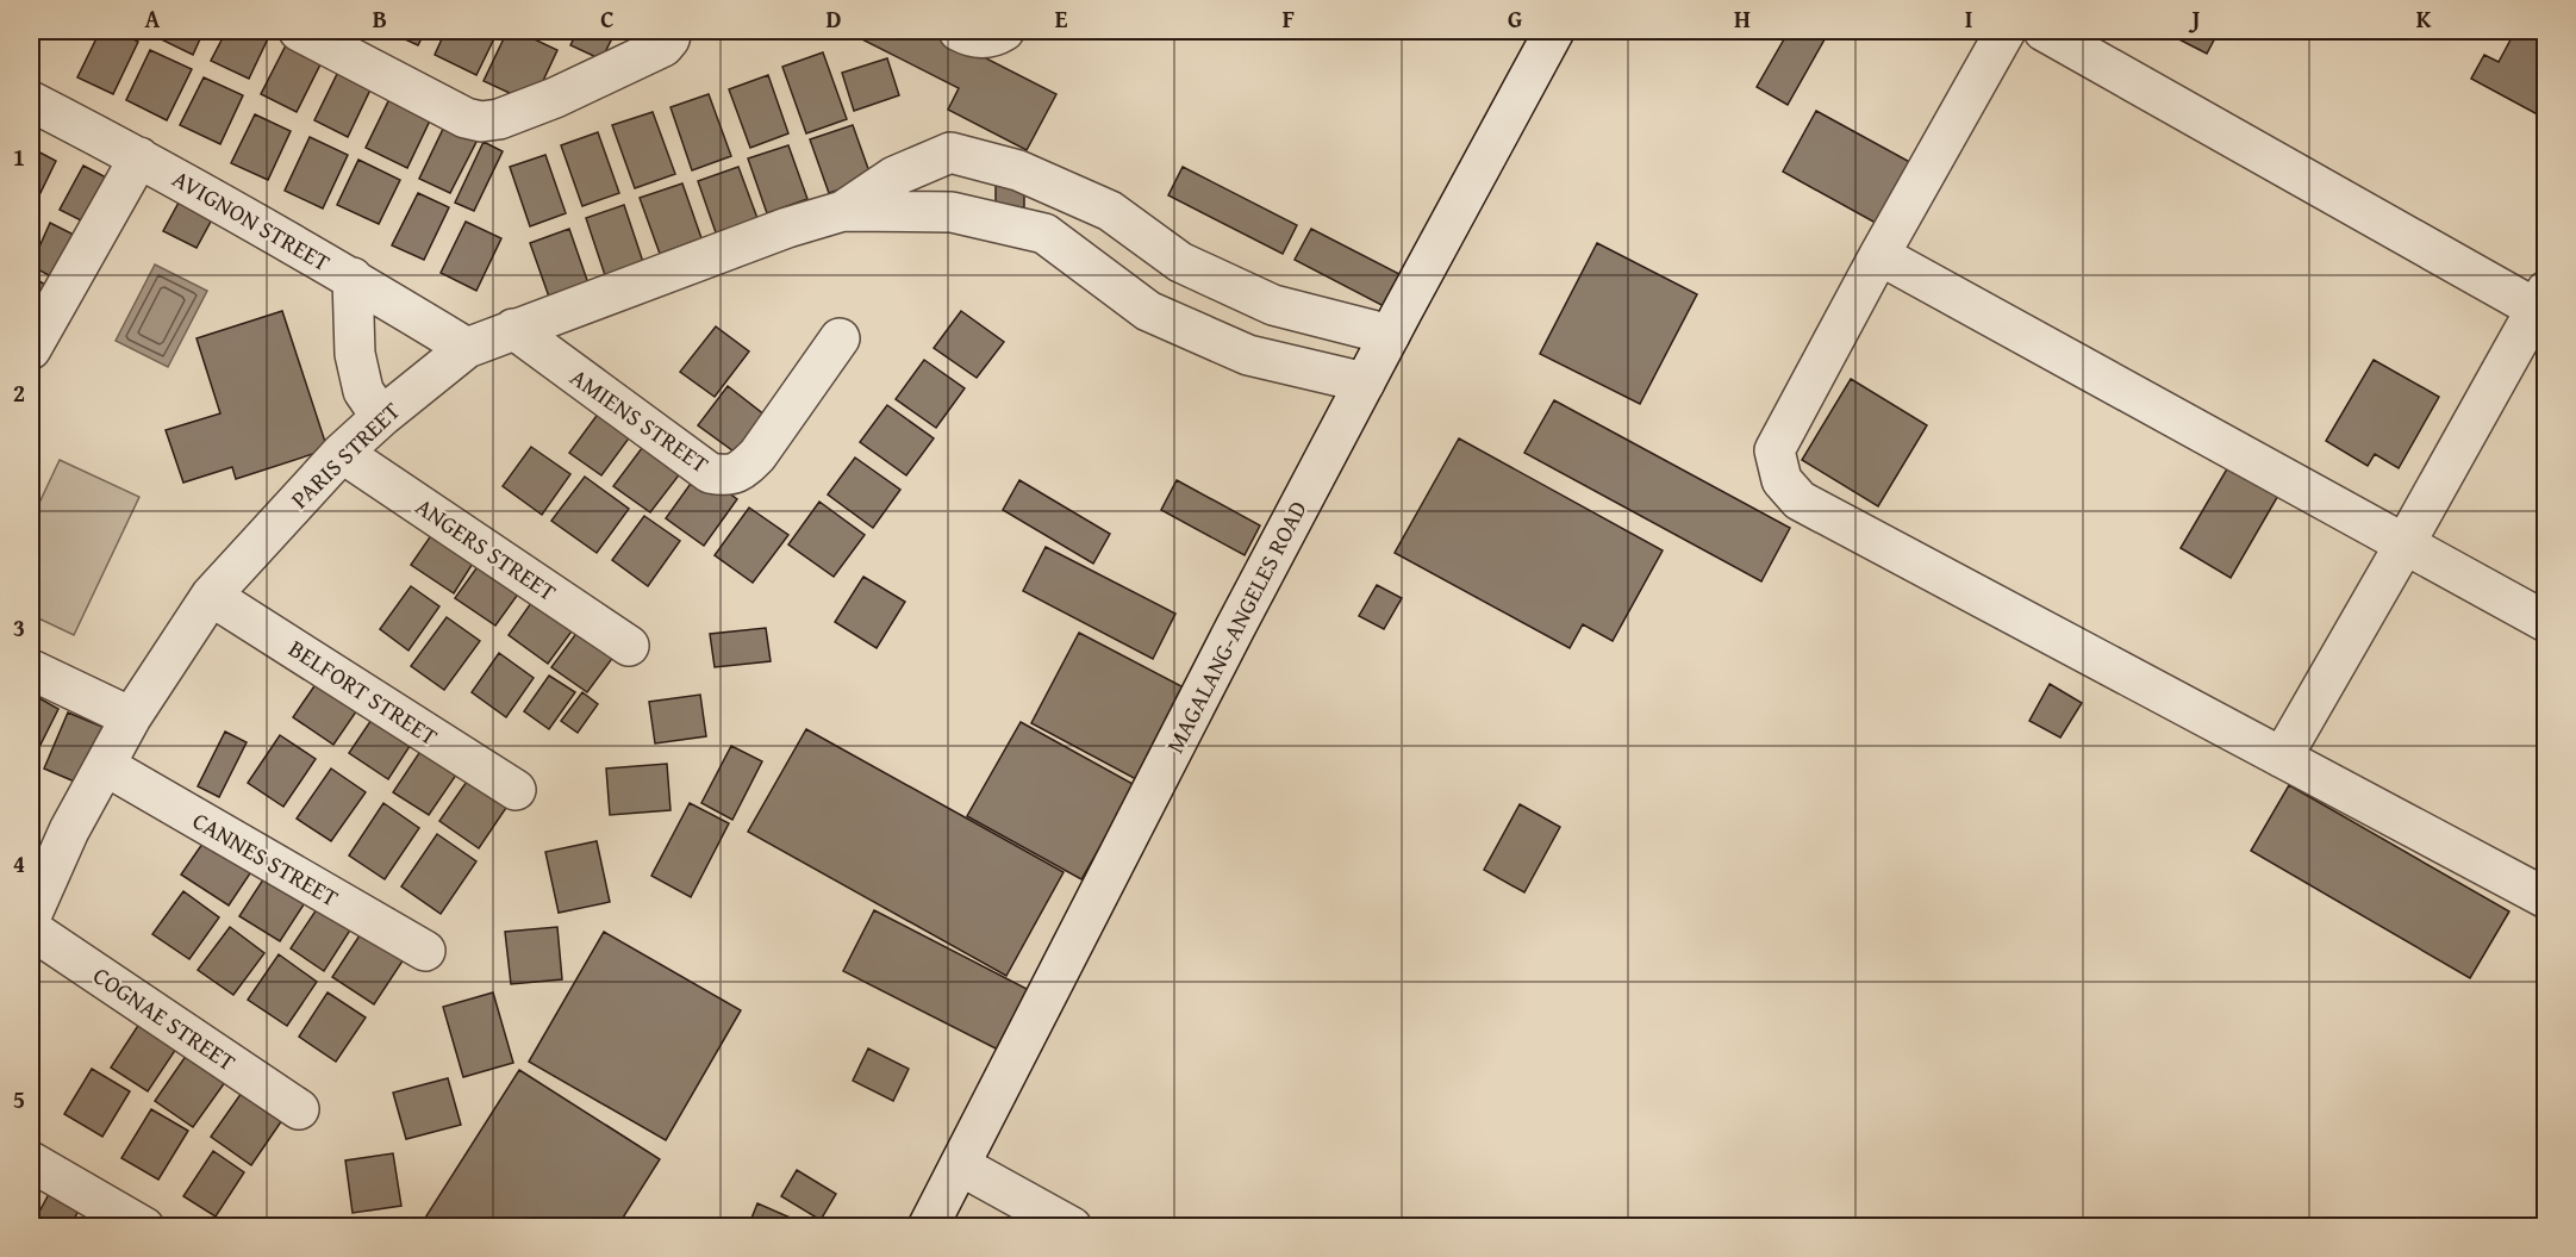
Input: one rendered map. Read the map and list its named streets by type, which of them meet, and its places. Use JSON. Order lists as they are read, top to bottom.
{
  "streets": {
    "street": [
      "AVIGNON STREET",
      "AMIENS STREET",
      "PARIS STREET",
      "ANGERS STREET",
      "MAGALANG-ANGELES ROAD",
      "BELFORT STREET",
      "CANNES STREET",
      "COGNAE STREET"
    ]
  },
  "crossings": [
    ["AVIGNON STREET", "PARIS STREET"],
    ["AMIENS STREET", "PARIS STREET"],
    ["PARIS STREET", "ANGERS STREET"],
    ["PARIS STREET", "BELFORT STREET"],
    ["PARIS STREET", "CANNES STREET"]
  ],
  "grid": {
    "columns": [
      "A",
      "B",
      "C",
      "D",
      "E",
      "F",
      "G",
      "H",
      "I",
      "J",
      "K"
    ],
    "rows": [
      "1",
      "2",
      "3",
      "4",
      "5"
    ]
  }
}
